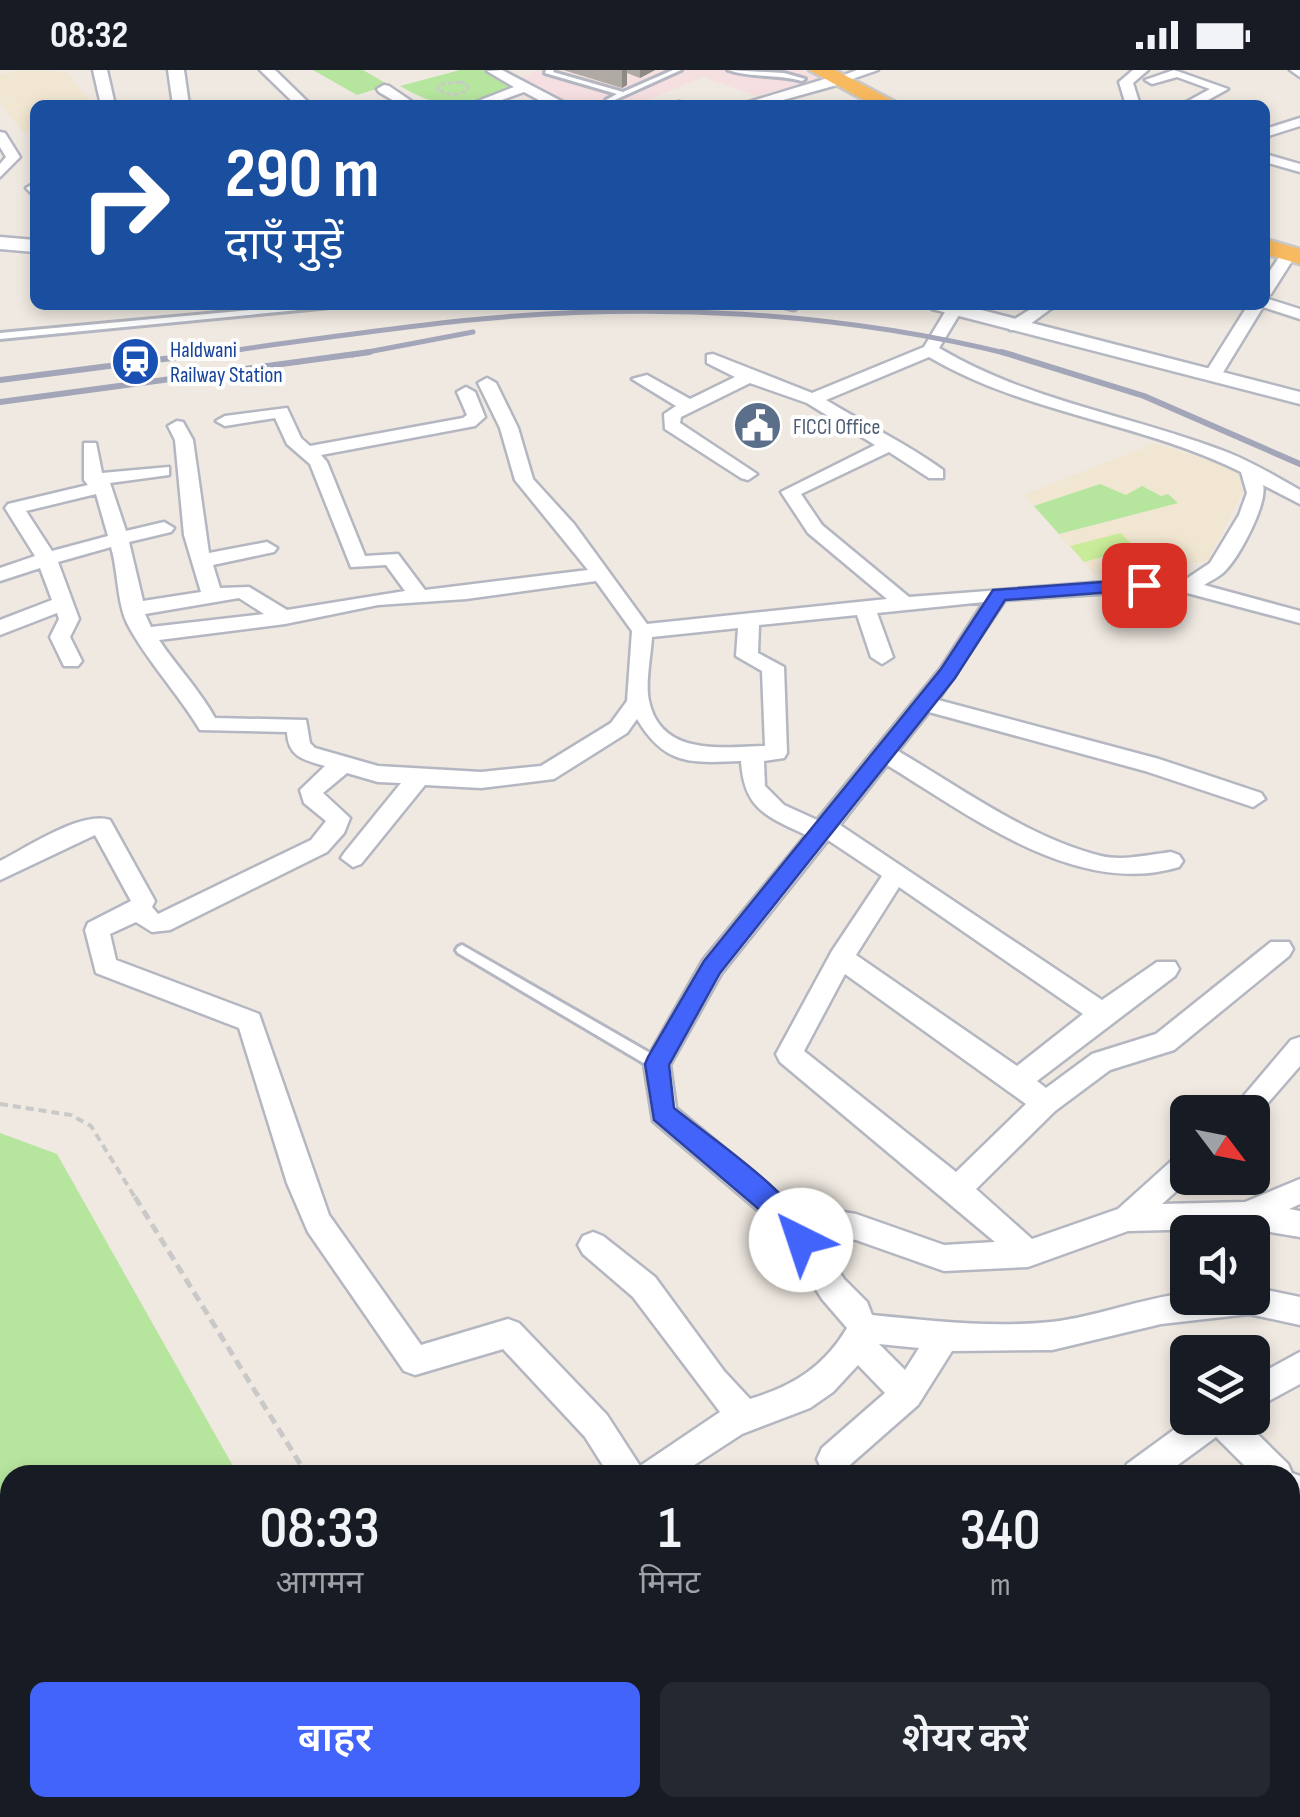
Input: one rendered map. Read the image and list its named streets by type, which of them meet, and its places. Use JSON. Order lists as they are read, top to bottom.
{
  "places": {
    "station": ["Haldwani Railway Station"],
    "public building": ["FICCI Office"]
  },
  "north": "bottom right",
  "page": {
    "status": "08:32",
    "turn": ["290 m", "दाएँ मुड़ें"],
    "eta": [
      "08:33",
      "आगमन",
      "1",
      "मिनट",
      "340",
      "m"
    ],
    "buttons": ["बाहर", "शेयर करें"]
  }
}
